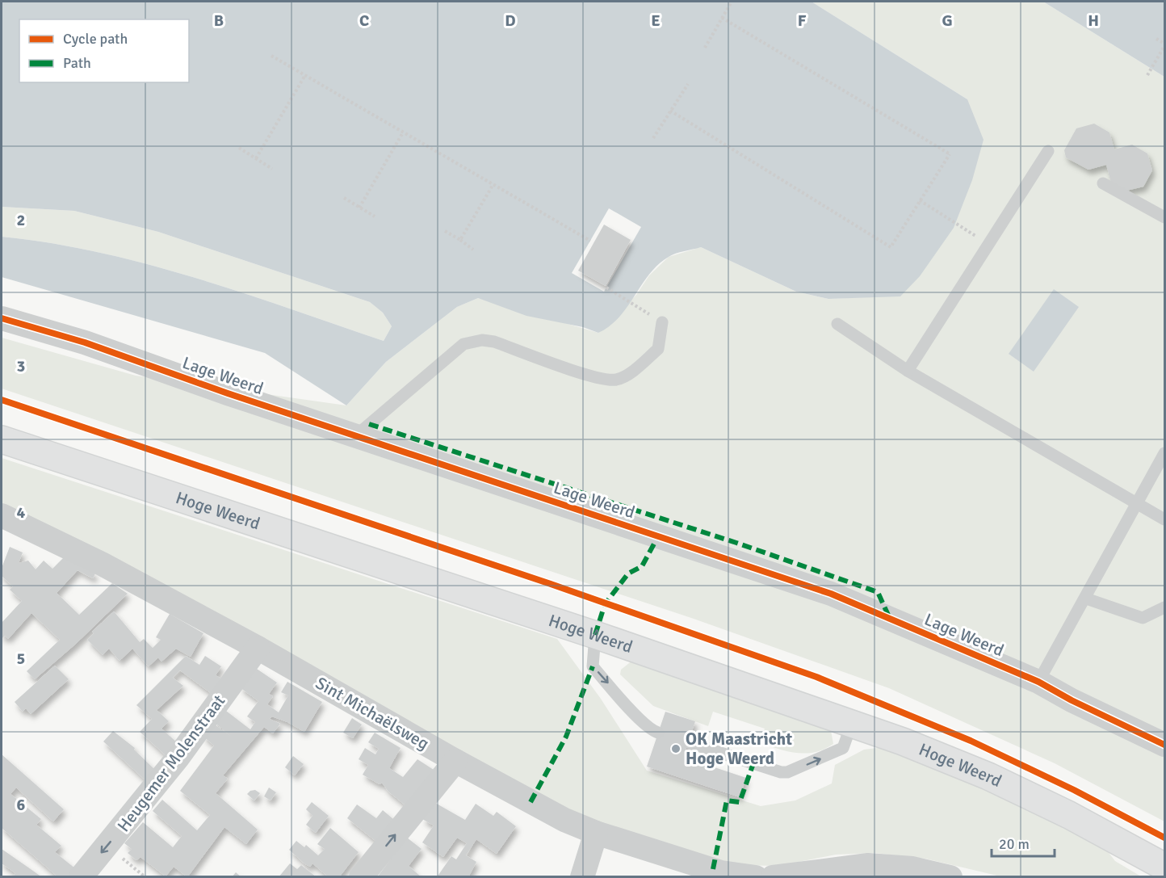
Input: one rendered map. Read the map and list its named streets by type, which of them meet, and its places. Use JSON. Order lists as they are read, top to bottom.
{
  "streets": {
    "main road": ["Hoge Weerd"],
    "street": ["Lage Weerd", "Sint Michaëlsweg", "Heugemer Molenstraat"]
  },
  "crossings": [
    ["Sint Michaëlsweg", "Heugemer Molenstraat"]
  ],
  "places": ["OK Maastricht Hoge Weerd"],
  "legend": ["Cycle path", "Path"],
  "scale_bar": "20 m",
  "grid": {
    "columns": [
      "B",
      "C",
      "D",
      "E",
      "F",
      "G",
      "H"
    ],
    "rows": [
      "2",
      "3",
      "4",
      "5",
      "6"
    ]
  }
}
